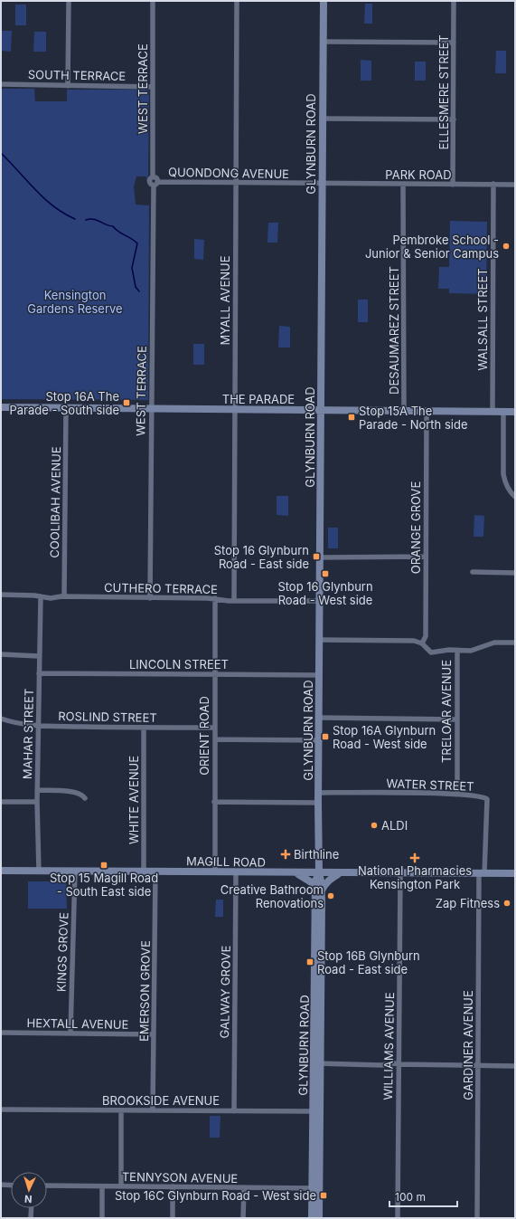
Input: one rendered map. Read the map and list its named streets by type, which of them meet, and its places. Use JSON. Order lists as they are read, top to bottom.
{
  "streets": {
    "main road": ["GLYNBURN ROAD", "THE PARADE", "MAGILL ROAD"],
    "street": [
      "SOUTH TERRACE",
      "WEST TERRACE",
      "ELLESMERE STREET",
      "QUONDONG AVENUE",
      "PARK ROAD",
      "MYALL AVENUE",
      "WALSALL STREET",
      "DESAUMAREZ STREET",
      "COOLIBAH AVENUE",
      "ORANGE GROVE",
      "CUTHERO TERRACE",
      "LINCOLN STREET",
      "TRELOAR AVENUE",
      "ROSLIND STREET",
      "MAHAR STREET",
      "ORIENT ROAD",
      "WATER STREET",
      "WHITE AVENUE",
      "KINGS GROVE",
      "EMERSON GROVE",
      "GALWAY GROVE",
      "HEXTALL AVENUE",
      "GARDINER AVENUE",
      "WILLIAMS AVENUE",
      "BROOKSIDE AVENUE",
      "TENNYSON AVENUE"
    ]
  },
  "crossings": [
    ["SOUTH TERRACE", "WEST TERRACE"],
    ["WEST TERRACE", "QUONDONG AVENUE"],
    ["WEST TERRACE", "THE PARADE"],
    ["WEST TERRACE", "CUTHERO TERRACE"],
    ["ELLESMERE STREET", "PARK ROAD"],
    ["GLYNBURN ROAD", "QUONDONG AVENUE"],
    ["GLYNBURN ROAD", "PARK ROAD"],
    ["GLYNBURN ROAD", "THE PARADE"],
    ["GLYNBURN ROAD", "CUTHERO TERRACE"],
    ["GLYNBURN ROAD", "LINCOLN STREET"],
    ["GLYNBURN ROAD", "WATER STREET"],
    ["GLYNBURN ROAD", "MAGILL ROAD"],
    ["GLYNBURN ROAD", "BROOKSIDE AVENUE"],
    ["GLYNBURN ROAD", "TENNYSON AVENUE"],
    ["QUONDONG AVENUE", "PARK ROAD"],
    ["QUONDONG AVENUE", "MYALL AVENUE"],
    ["PARK ROAD", "WALSALL STREET"],
    ["PARK ROAD", "DESAUMAREZ STREET"],
    ["MYALL AVENUE", "THE PARADE"],
    ["MYALL AVENUE", "CUTHERO TERRACE"],
    ["WALSALL STREET", "THE PARADE"],
    ["DESAUMAREZ STREET", "THE PARADE"],
    ["THE PARADE", "COOLIBAH AVENUE"],
    ["THE PARADE", "ORANGE GROVE"],
    ["COOLIBAH AVENUE", "CUTHERO TERRACE"],
    ["CUTHERO TERRACE", "MAHAR STREET"],
    ["CUTHERO TERRACE", "ORIENT ROAD"],
    ["LINCOLN STREET", "MAHAR STREET"],
    ["LINCOLN STREET", "ORIENT ROAD"],
    ["TRELOAR AVENUE", "WATER STREET"],
    ["ROSLIND STREET", "MAHAR STREET"],
    ["ROSLIND STREET", "ORIENT ROAD"],
    ["ROSLIND STREET", "WHITE AVENUE"],
    ["MAHAR STREET", "MAGILL ROAD"],
    ["ORIENT ROAD", "MAGILL ROAD"],
    ["WATER STREET", "MAGILL ROAD"],
    ["WATER STREET", "GARDINER AVENUE"],
    ["WHITE AVENUE", "MAGILL ROAD"],
    ["MAGILL ROAD", "KINGS GROVE"],
    ["MAGILL ROAD", "EMERSON GROVE"],
    ["MAGILL ROAD", "GALWAY GROVE"],
    ["MAGILL ROAD", "GARDINER AVENUE"],
    ["MAGILL ROAD", "WILLIAMS AVENUE"],
    ["KINGS GROVE", "HEXTALL AVENUE"],
    ["EMERSON GROVE", "HEXTALL AVENUE"],
    ["EMERSON GROVE", "BROOKSIDE AVENUE"],
    ["GALWAY GROVE", "BROOKSIDE AVENUE"]
  ],
  "parks": ["Kensington Gardens Reserve"],
  "places": {
    "other": [
      "Pembroke School - Junior & Senior Campus",
      "ALDI",
      "Creative Bathroom Renovations",
      "Zap Fitness"
    ],
    "transit": [
      "Stop 16A The Parade - South side",
      "Stop 15A The Parade - North side",
      "Stop 16 Glynburn Road - East side",
      "Stop 16 Glynburn Road - West side",
      "Stop 16A Glynburn Road - West side",
      "Stop 15 Magill Road - South East side",
      "Stop 16B Glynburn Road - East side",
      "Stop 16C Glynburn Road - West side"
    ],
    "health": ["Birthline", "National Pharmacies Kensington Park"]
  },
  "scale_bar": "100 m",
  "north": "bottom"
}
